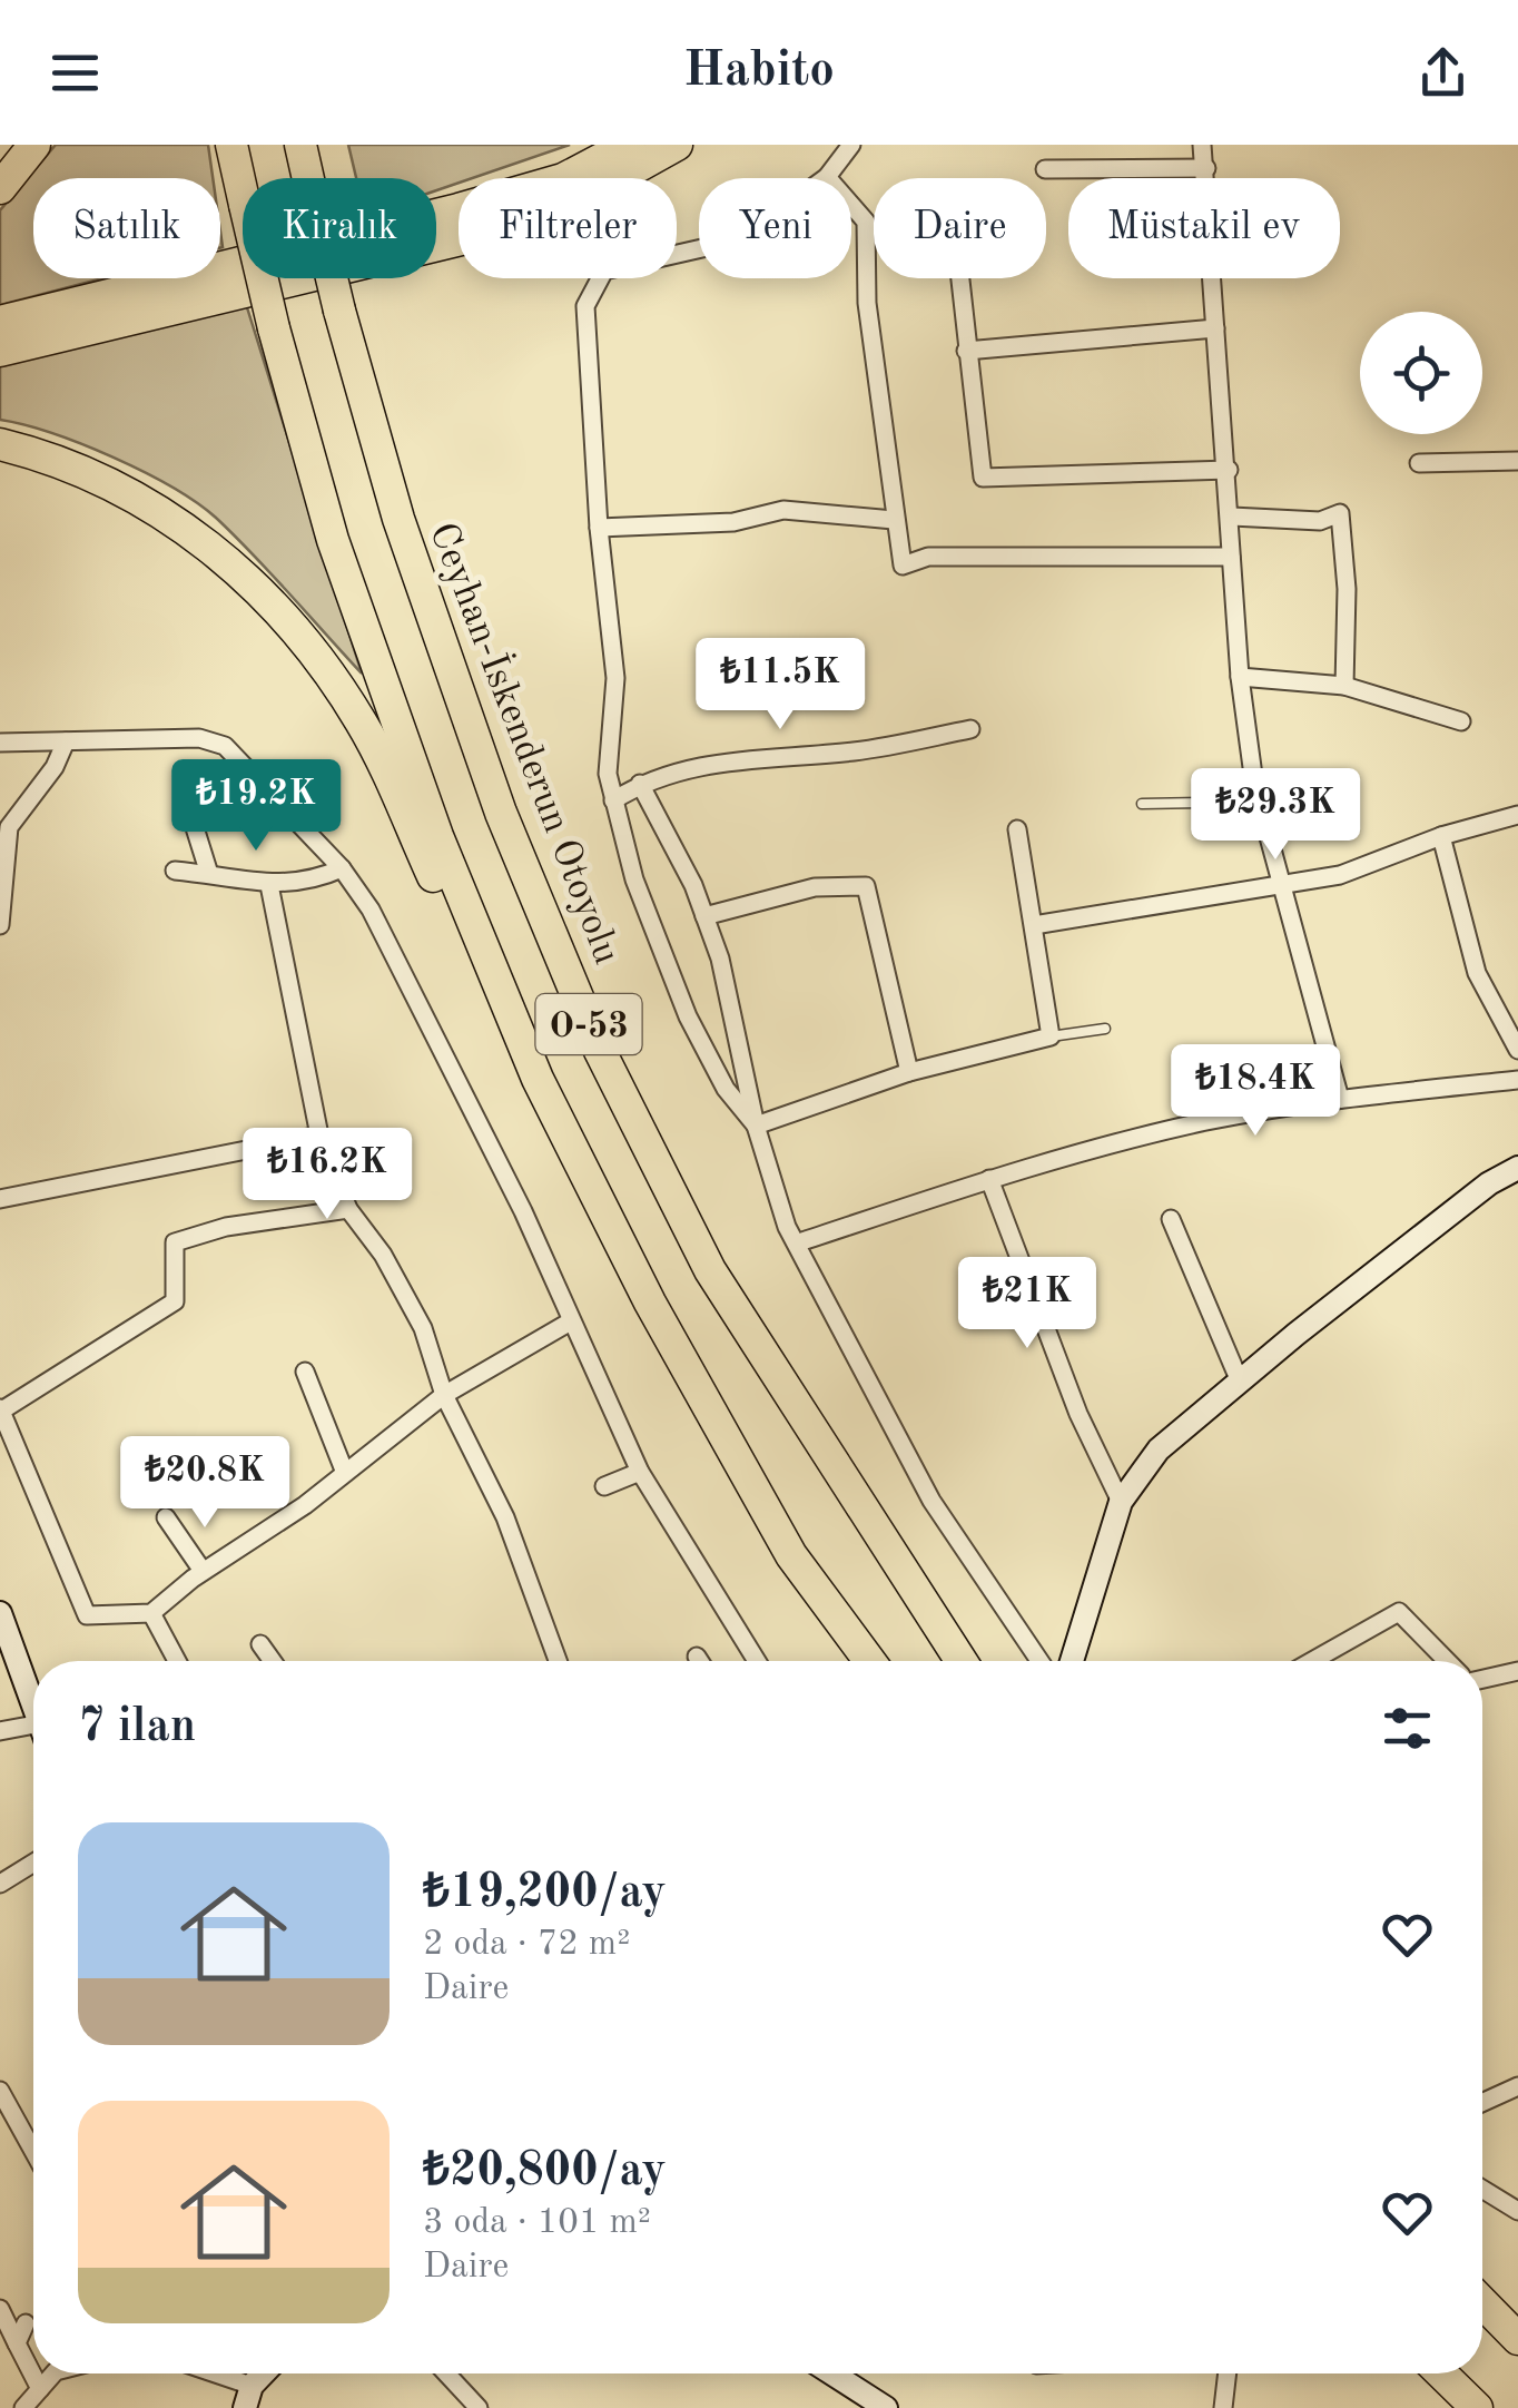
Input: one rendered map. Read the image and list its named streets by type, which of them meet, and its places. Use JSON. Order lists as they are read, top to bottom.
{
  "streets": {
    "highway": ["Ceyhan-İskenderun Otoyolu", "O-53"]
  },
  "page": {
    "header": "Habito",
    "chip": [
      "Satılık",
      "Kiralık",
      "Filtreler",
      "Yeni",
      "Daire",
      "Müstakil ev"
    ],
    "price": [
      "₺11.5K",
      "₺19.2K",
      "₺29.3K",
      "₺18.4K",
      "₺16.2K",
      "₺21K",
      "₺20.8K"
    ],
    "heading": "7 ilan",
    "list": [
      {
        "name": "₺19,200/ay",
        "note": "2 oda · 72 m² · Daire"
      },
      {
        "name": "₺20,800/ay",
        "note": "3 oda · 101 m² · Daire"
      }
    ]
  }
}
